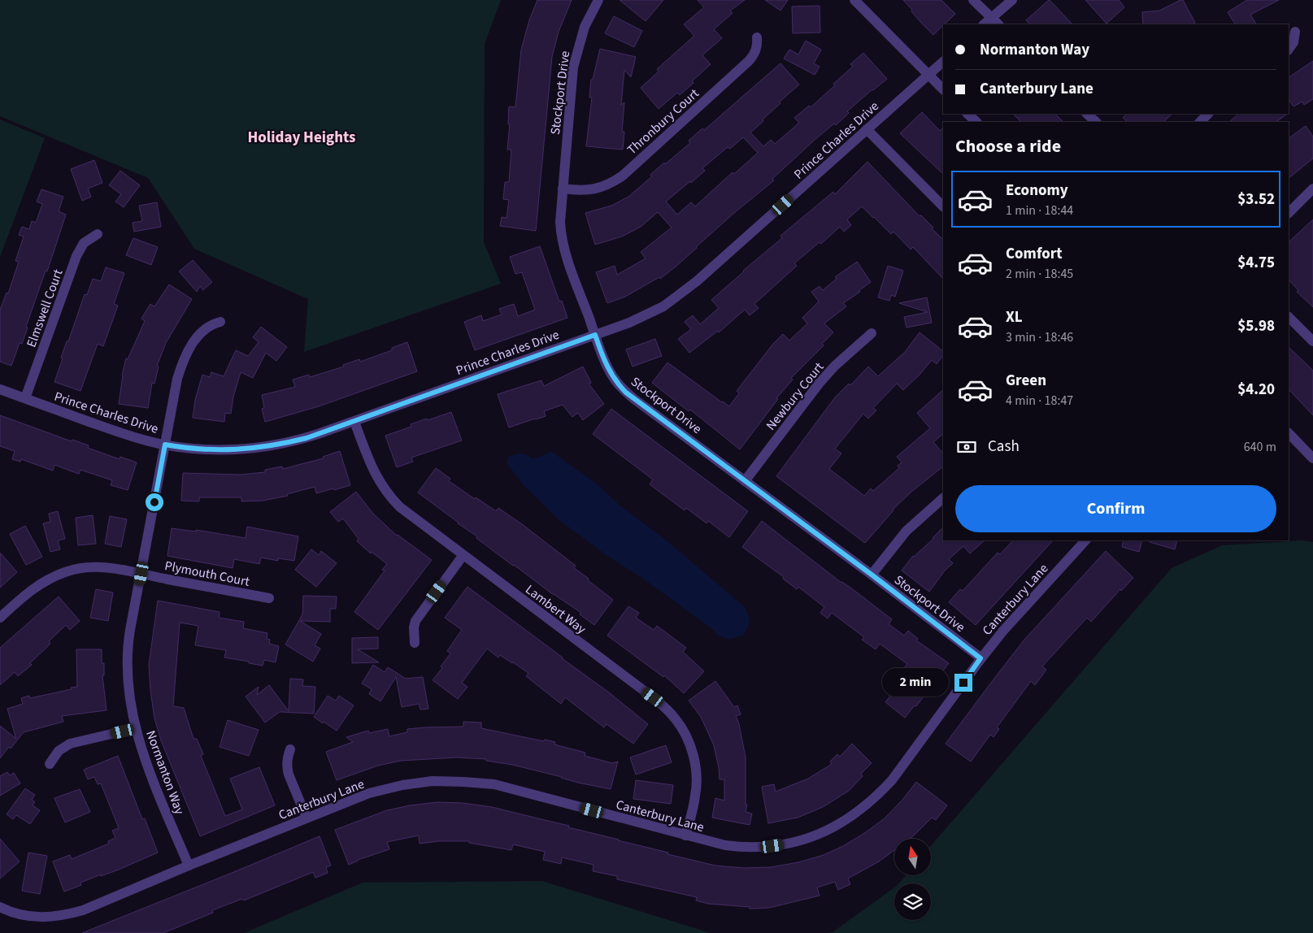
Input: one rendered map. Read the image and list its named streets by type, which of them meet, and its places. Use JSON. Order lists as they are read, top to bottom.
{
  "streets": {
    "street": [
      "Stockport Drive",
      "Thronbury Court",
      "Prince Charles Drive",
      "Elmswell Court",
      "Newbury Court",
      "Plymouth Court",
      "Canterbury Lane",
      "Lambert Way",
      "Normanton Way"
    ]
  },
  "crossings": [
    ["Stockport Drive", "Thronbury Court"],
    ["Stockport Drive", "Prince Charles Drive"],
    ["Stockport Drive", "Newbury Court"],
    ["Stockport Drive", "Canterbury Lane"],
    ["Prince Charles Drive", "Elmswell Court"],
    ["Prince Charles Drive", "Lambert Way"],
    ["Prince Charles Drive", "Normanton Way"],
    ["Plymouth Court", "Normanton Way"],
    ["Canterbury Lane", "Lambert Way"],
    ["Canterbury Lane", "Normanton Way"]
  ],
  "districts": ["Holiday Heights"],
  "north": "top",
  "page": {
    "banner": ["Normanton Way", "Canterbury Lane"],
    "heading": "Choose a ride",
    "list": [
      {
        "name": "Economy",
        "note": "1 min · 18:44",
        "value": "$3.52"
      },
      {
        "name": "Comfort",
        "note": "2 min · 18:45",
        "value": "$4.75"
      },
      {
        "name": "XL",
        "note": "3 min · 18:46",
        "value": "$5.98"
      },
      {
        "name": "Green",
        "note": "4 min · 18:47",
        "value": "$4.20"
      }
    ],
    "pay": ["Cash", "640 m"],
    "buttons": "Confirm",
    "bubble": "2 min"
  }
}
